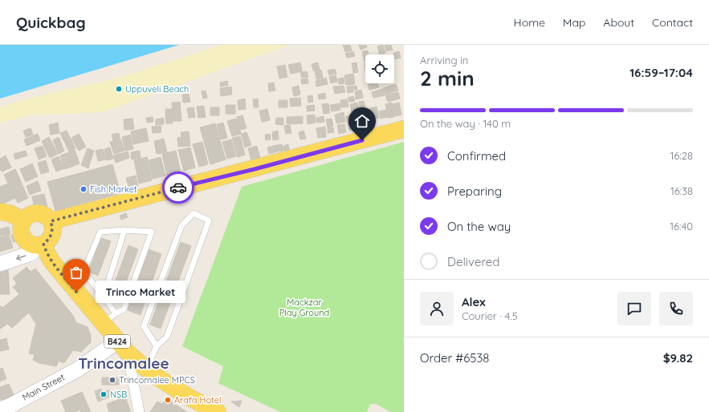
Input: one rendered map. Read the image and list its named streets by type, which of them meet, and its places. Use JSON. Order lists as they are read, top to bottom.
{
  "streets": {
    "main road": ["B424", "Main Street"]
  },
  "crossings": [
    ["B424", "Main Street"]
  ],
  "districts": ["Trincomalee"],
  "parks": ["Mackzar Play Ground"],
  "places": [
    "Uppuveli Beach",
    "Fish Market",
    "Trinco Market",
    "Trincomalee MPCS",
    "NSB",
    "Arafa Hotel"
  ],
  "page": {
    "header": "Quickbag",
    "nav": [
      "Home",
      "Map",
      "About",
      "Contact"
    ],
    "heading": ["2 min", "Arriving in", "16:59–17:04"],
    "panel": [
      "Alex",
      "Courier · 4.5",
      "Order #6538",
      "$9.82"
    ],
    "bar": "On the way · 140 m",
    "list": [
      ["Confirmed", "16:28"],
      ["Preparing", "16:38"],
      ["On the way", "16:40"],
      "Delivered"
    ],
    "bubble": "Trinco Market"
  }
}
